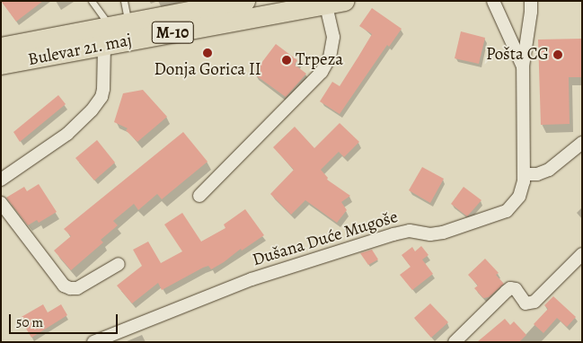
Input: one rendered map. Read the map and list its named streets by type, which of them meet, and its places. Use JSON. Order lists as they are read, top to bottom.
{
  "streets": {
    "main road": ["M-10", "Bulevar 21. maj"],
    "street": ["Dušana Duće Mugoše"]
  },
  "places": ["Donja Gorica II", "Pošta CG", "Trpeza"],
  "scale_bar": "50 m"
}
